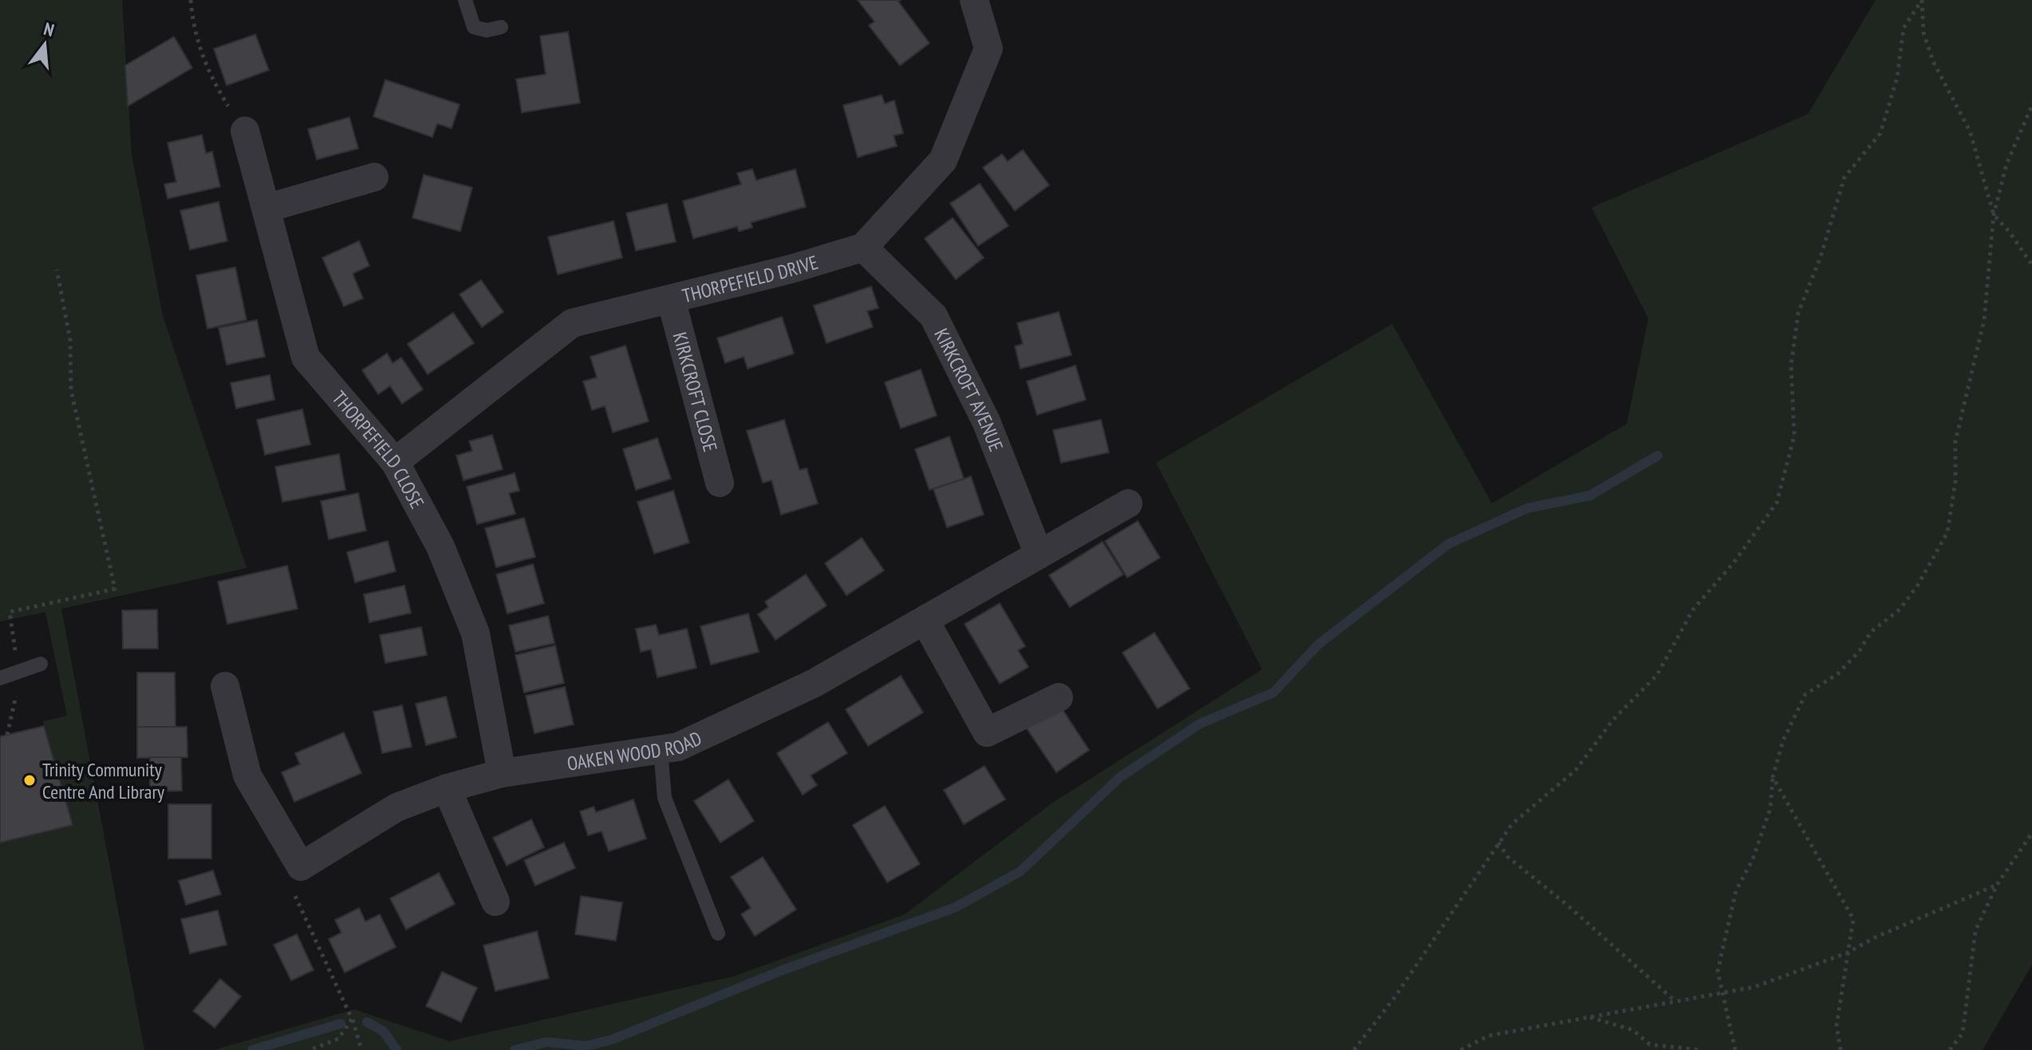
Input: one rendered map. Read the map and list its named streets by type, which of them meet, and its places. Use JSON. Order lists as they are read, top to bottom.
{
  "streets": {
    "street": [
      "THORPEFIELD DRIVE",
      "KIRKCROFT AVENUE",
      "KIRKCROFT CLOSE",
      "THORPEFIELD CLOSE",
      "OAKEN WOOD ROAD"
    ]
  },
  "crossings": [
    ["THORPEFIELD DRIVE", "KIRKCROFT AVENUE"],
    ["THORPEFIELD DRIVE", "KIRKCROFT CLOSE"],
    ["THORPEFIELD DRIVE", "THORPEFIELD CLOSE"],
    ["KIRKCROFT AVENUE", "OAKEN WOOD ROAD"],
    ["THORPEFIELD CLOSE", "OAKEN WOOD ROAD"]
  ],
  "places": ["Trinity Community Centre And Library"],
  "north": "top"
}
